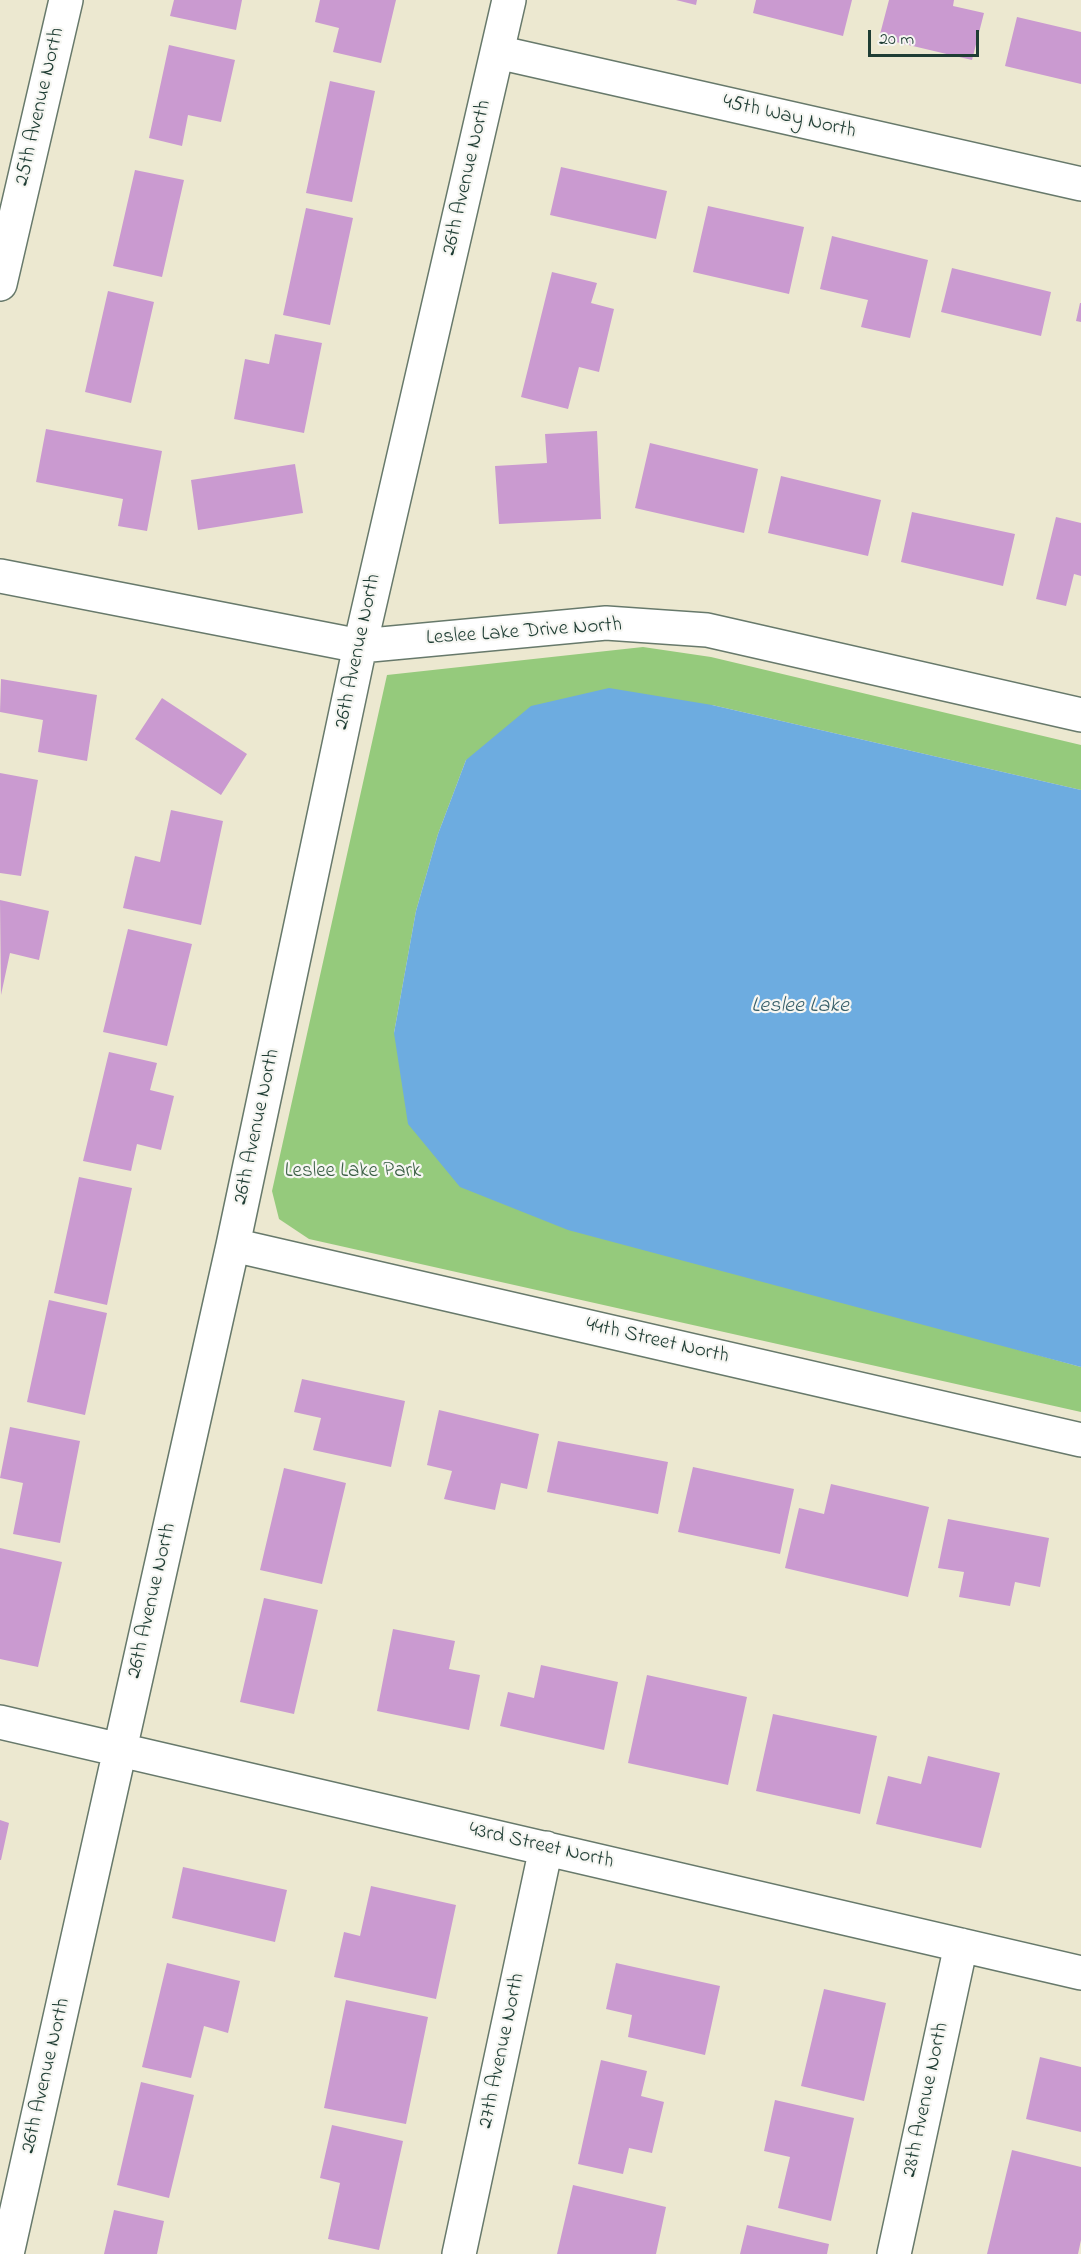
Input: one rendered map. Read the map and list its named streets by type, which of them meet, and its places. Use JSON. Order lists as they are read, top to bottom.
{
  "streets": {
    "street": [
      "25th Avenue North",
      "45th Way North",
      "26th Avenue North",
      "Leslee Lake Drive North",
      "44th Street North",
      "43rd Street North",
      "27th Avenue North",
      "28th Avenue North"
    ]
  },
  "crossings": [
    ["45th Way North", "26th Avenue North"],
    ["26th Avenue North", "Leslee Lake Drive North"],
    ["26th Avenue North", "44th Street North"],
    ["26th Avenue North", "43rd Street North"],
    ["43rd Street North", "27th Avenue North"],
    ["43rd Street North", "28th Avenue North"]
  ],
  "water": ["Leslee Lake"],
  "parks": ["Leslee Lake Park"],
  "scale_bar": "20 m"
}
